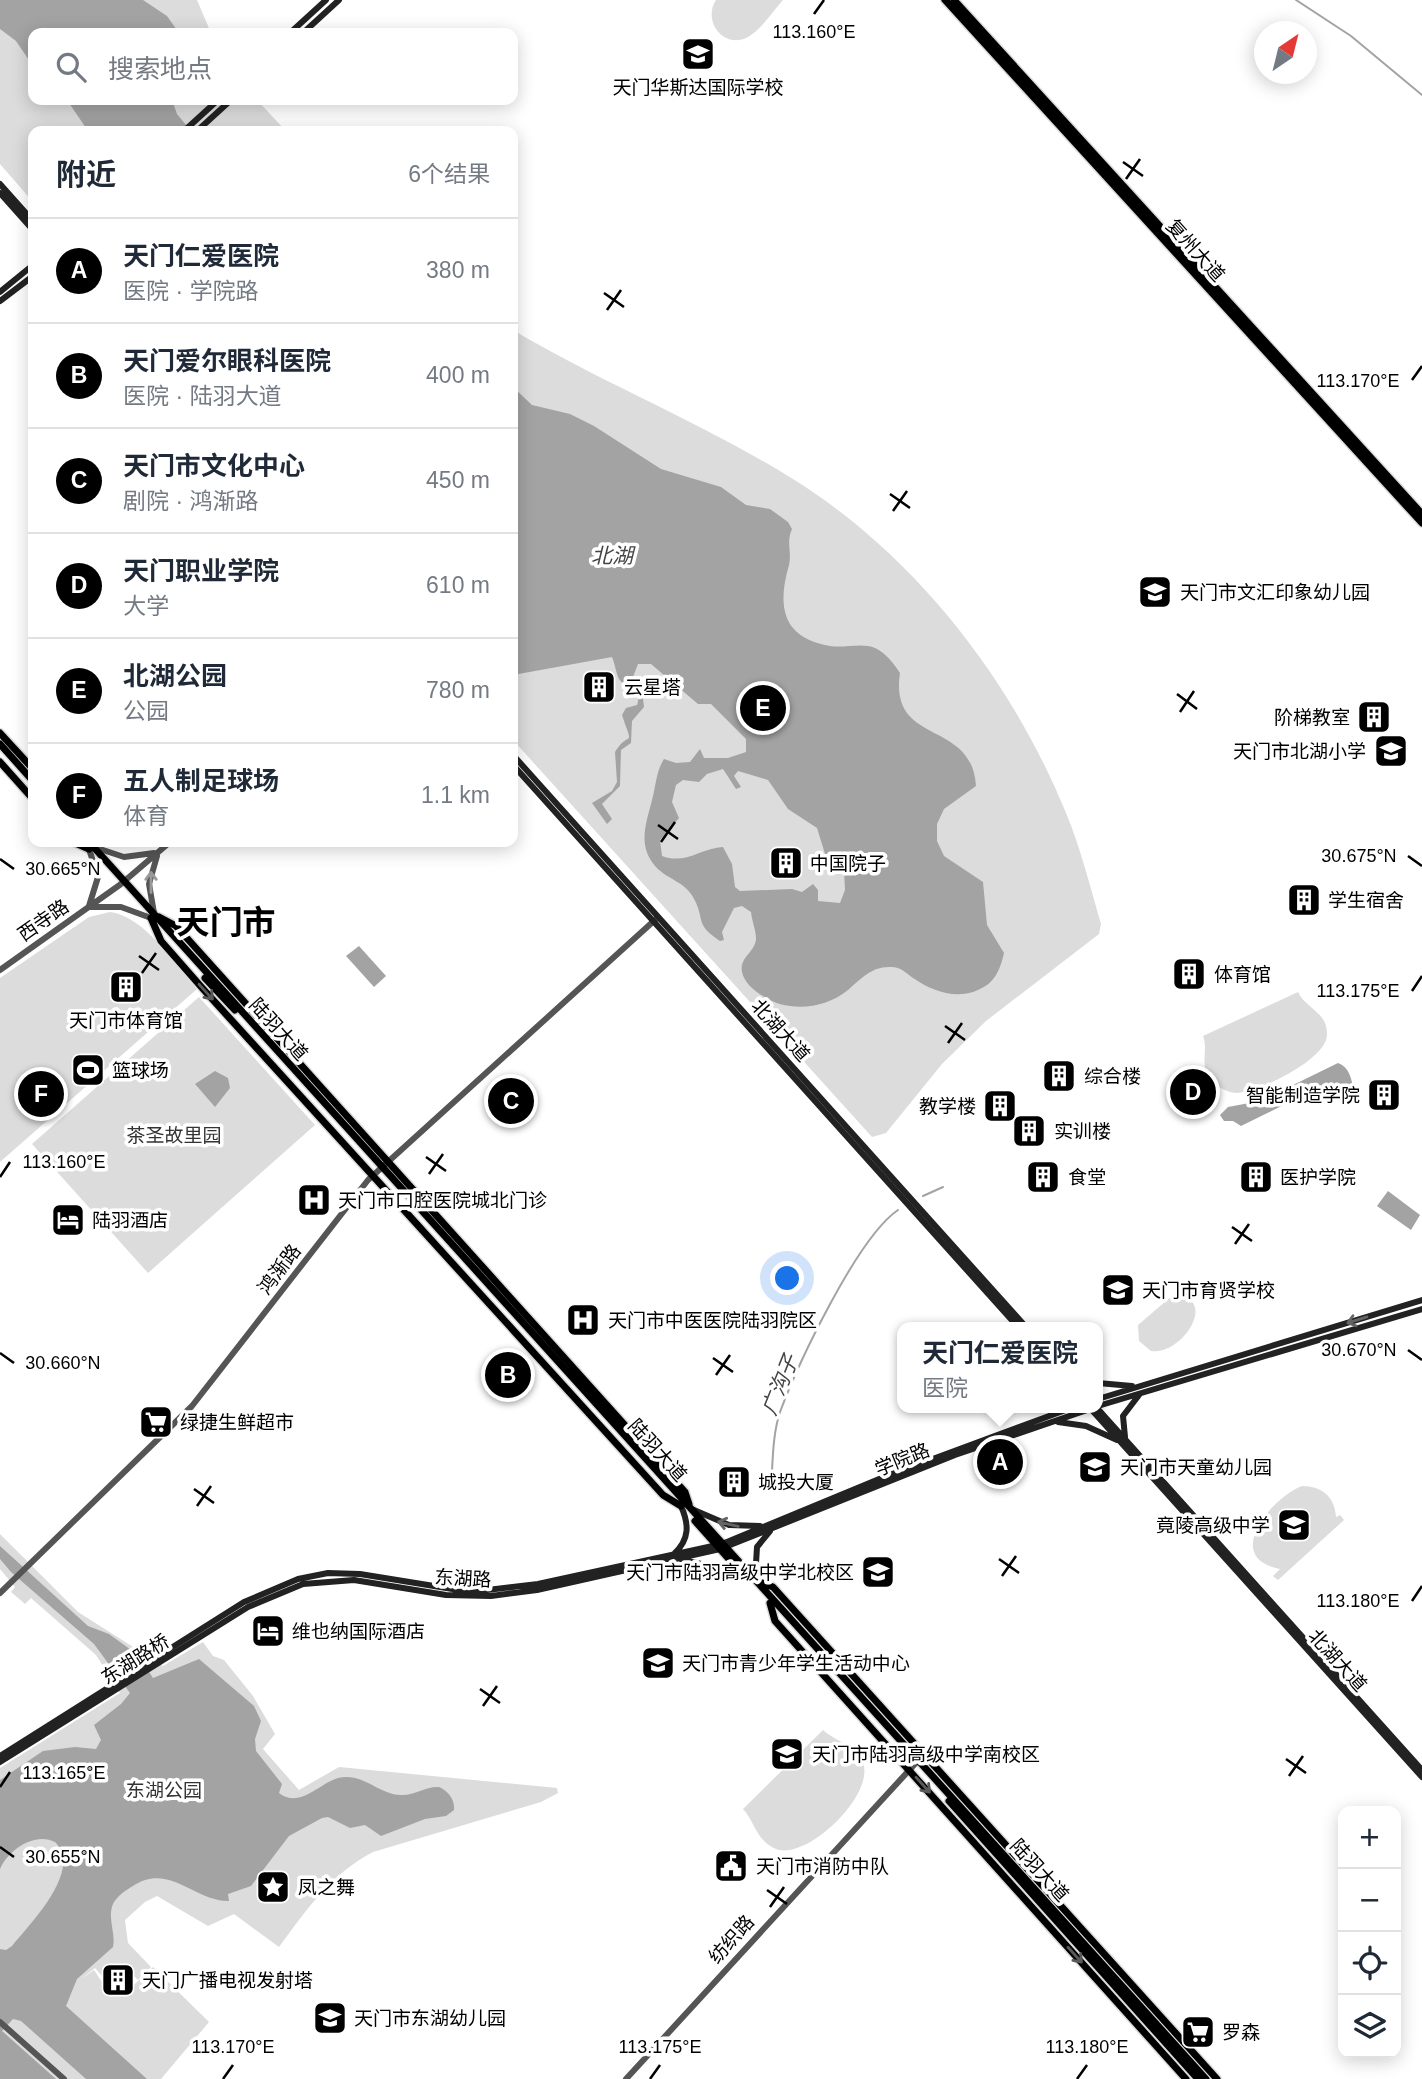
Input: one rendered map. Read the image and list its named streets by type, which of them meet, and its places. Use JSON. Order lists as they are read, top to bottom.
{
  "streets": {
    "main road": [
      "复州大道",
      "陆羽大道",
      "北湖大道",
      "学院路",
      "东湖路",
      "东湖路桥"
    ],
    "street": ["西寺路", "鸿渐路", "纺织路"]
  },
  "crossings": [
    ["西寺路", "陆羽大道"],
    ["陆羽大道", "鸿渐路"],
    ["陆羽大道", "学院路"],
    ["陆羽大道", "东湖路"],
    ["陆羽大道", "纺织路"],
    ["北湖大道", "鸿渐路"],
    ["学院路", "东湖路"],
    ["东湖路", "东湖路桥"]
  ],
  "districts": ["天门市"],
  "water": ["北湖", "广沟子"],
  "parks": ["茶圣故里园", "东湖公园"],
  "places": {
    "school or university": [
      "天门华斯达国际学校",
      "天门市文汇印象幼儿园",
      "天门市北湖小学",
      "天门市育贤学校",
      "天门市天童幼儿园",
      "竟陵高级中学",
      "天门市陆羽高级中学北校区",
      "天门市青少年学生活动中心",
      "天门市陆羽高级中学南校区",
      "天门市东湖幼儿园"
    ],
    "building": [
      "云星塔",
      "阶梯教室",
      "中国院子",
      "学生宿舍",
      "体育馆",
      "天门市体育馆",
      "综合楼",
      "智能制造学院",
      "教学楼",
      "实训楼",
      "食堂",
      "医护学院",
      "城投大厦",
      "天门广播电视发射塔"
    ],
    "sports": ["篮球场"],
    "hospital": ["天门市口腔医院城北门诊", "天门市中医医院陆羽院区"],
    "hotel": ["陆羽酒店", "维也纳国际酒店"],
    "supermarket": ["绿捷生鲜超市", "罗森"],
    "public building": ["天门市消防中队"],
    "place": ["凤之舞"]
  },
  "north": "top right",
  "page": {
    "search": "搜索地点",
    "heading": ["附近", "6个结果"],
    "list": [
      {
        "mark": "A",
        "name": "天门仁爱医院",
        "note": "医院 · 学院路",
        "value": "380 m"
      },
      {
        "mark": "B",
        "name": "天门爱尔眼科医院",
        "note": "医院 · 陆羽大道",
        "value": "400 m"
      },
      {
        "mark": "C",
        "name": "天门市文化中心",
        "note": "剧院 · 鸿渐路",
        "value": "450 m"
      },
      {
        "mark": "D",
        "name": "天门职业学院",
        "note": "大学",
        "value": "610 m"
      },
      {
        "mark": "E",
        "name": "北湖公园",
        "note": "公园",
        "value": "780 m"
      },
      {
        "mark": "F",
        "name": "五人制足球场",
        "note": "体育",
        "value": "1.1 km"
      }
    ],
    "pins": [
      "E",
      "D",
      "F",
      "C",
      "B",
      "A"
    ],
    "popup": ["天门仁爱医院", "医院"],
    "map_buttons": ["+", "−"]
  },
  "coordinates": [
    "113.160°E",
    "113.170°E",
    "30.675°N",
    "30.665°N",
    "113.175°E",
    "30.670°N",
    "30.660°N",
    "113.180°E",
    "113.165°E",
    "30.655°N"
  ]
}
